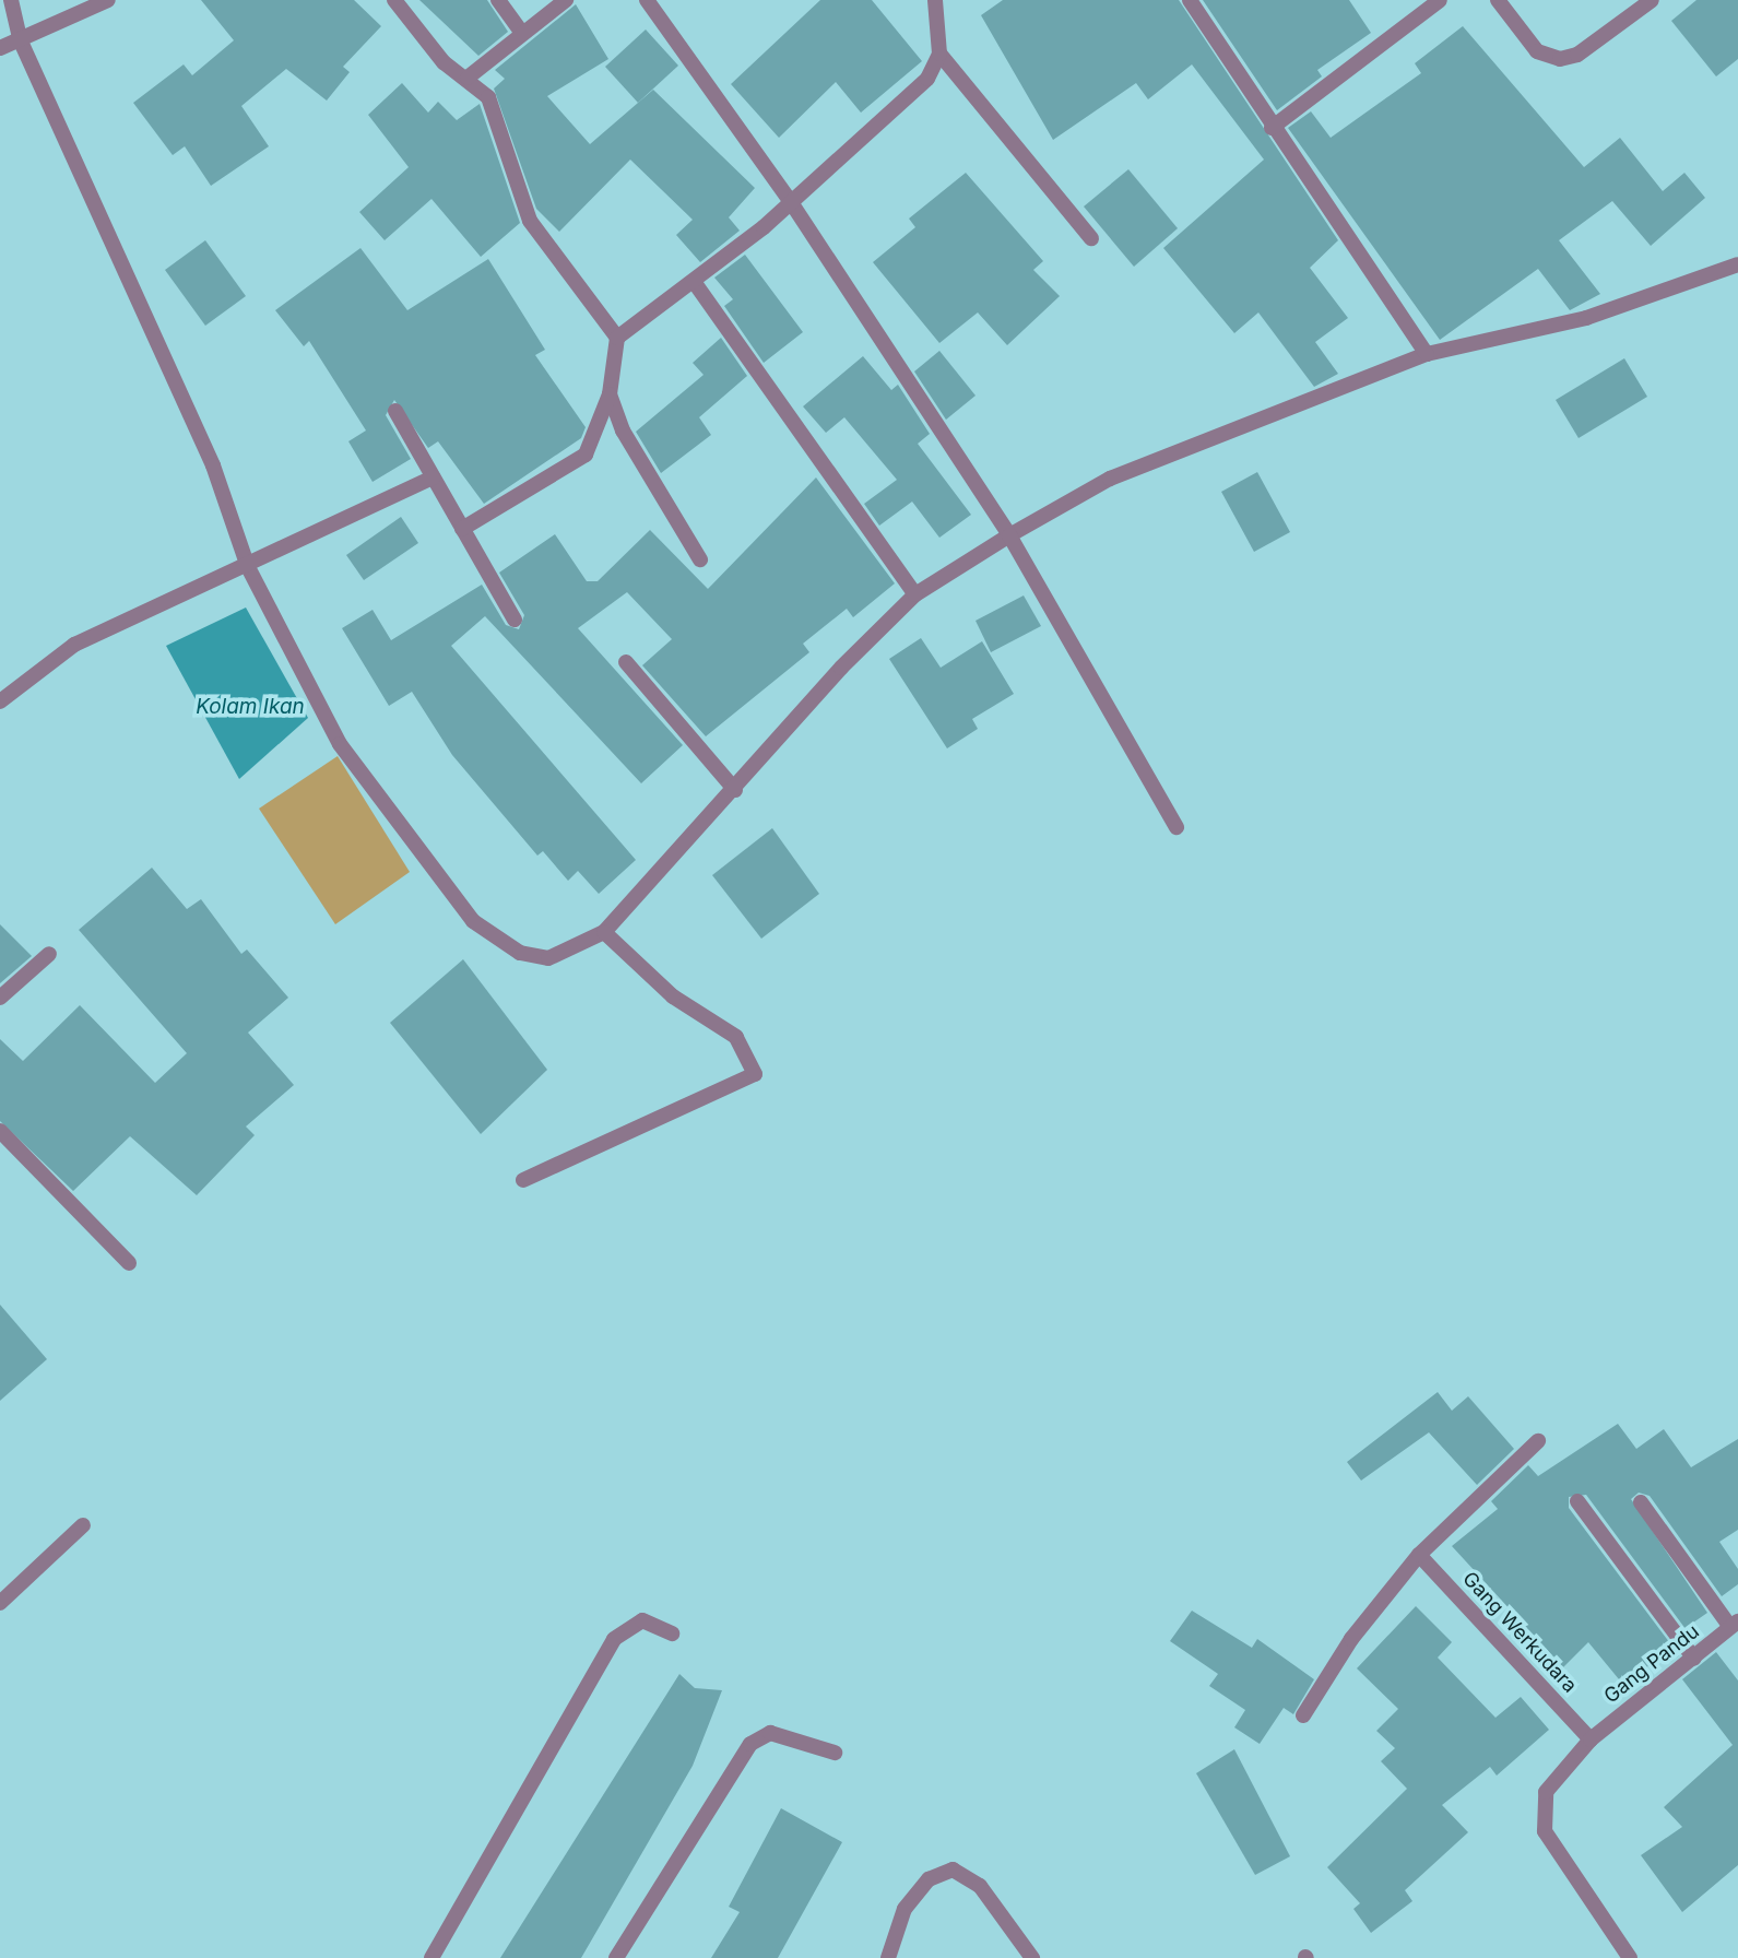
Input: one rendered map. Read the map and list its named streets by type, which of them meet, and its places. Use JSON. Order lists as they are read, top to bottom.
{
  "streets": {
    "street": ["Gang Werkudara", "Gang Pandu"]
  },
  "crossings": [
    ["Gang Werkudara", "Gang Pandu"]
  ],
  "water": ["Kolam Ikan"]
}
